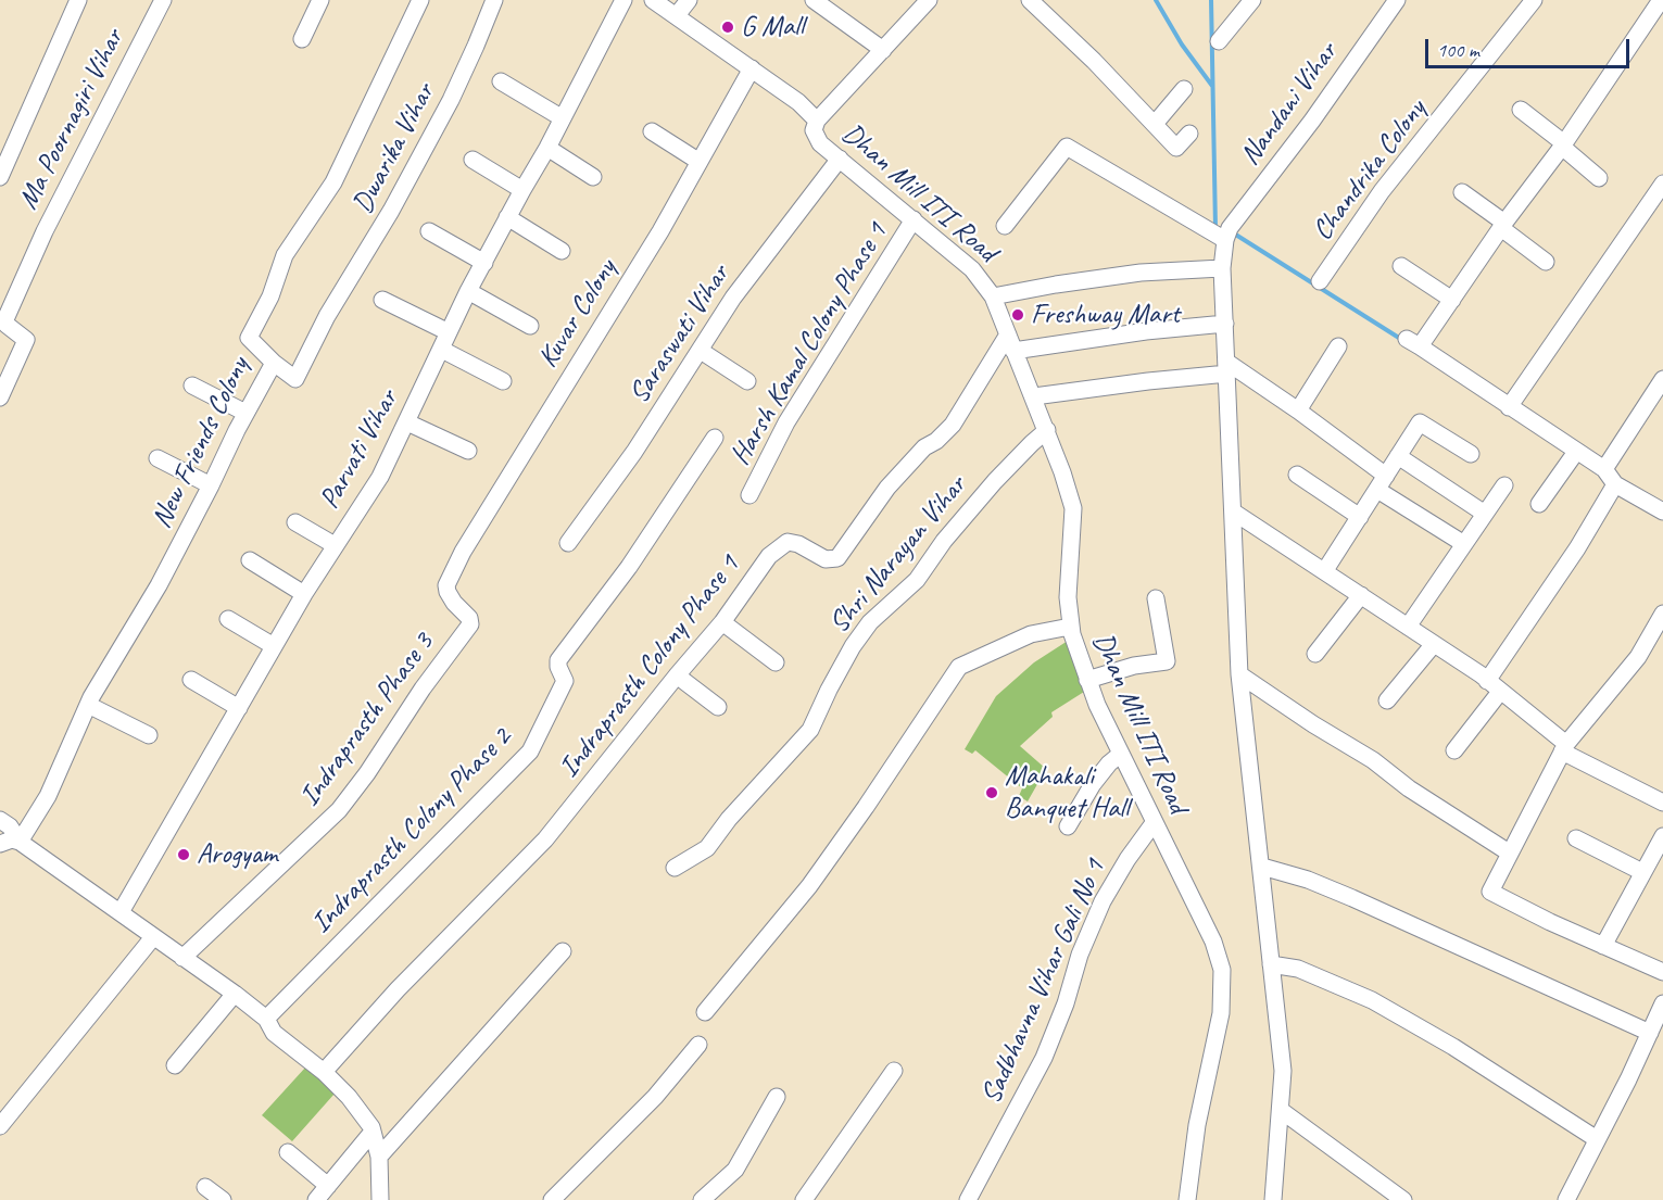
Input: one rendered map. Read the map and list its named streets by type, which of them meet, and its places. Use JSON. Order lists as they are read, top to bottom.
{
  "streets": {
    "street": [
      "Nandani Vihar",
      "Ma Poornagiri Vihar",
      "Dwarika Vihar",
      "Chandrika Colony",
      "Dhan Mill ITI Road",
      "Kuvar Colony",
      "Saraswati Vihar",
      "Harsh Kamal Colony Phase 1",
      "New Friends Colony",
      "Parvati Vihar",
      "Shri Narayan Vihar",
      "Indraprasth Colony Phase 1",
      "Indraprasth Phase 3",
      "Indraprasth Colony Phase 2",
      "Sadbhavna Vihar Gali No 1"
    ]
  },
  "crossings": [
    ["Dwarika Vihar", "New Friends Colony"],
    ["Dhan Mill ITI Road", "Saraswati Vihar"],
    ["Dhan Mill ITI Road", "Harsh Kamal Colony Phase 1"],
    ["Dhan Mill ITI Road", "Shri Narayan Vihar"],
    ["Dhan Mill ITI Road", "Indraprasth Colony Phase 1"],
    ["Dhan Mill ITI Road", "Sadbhavna Vihar Gali No 1"],
    ["Kuvar Colony", "Indraprasth Phase 3"]
  ],
  "places": [
    "G Mall",
    "Freshway Mart",
    "Mahakali Banquet Hall",
    "Arogyam"
  ],
  "scale_bar": "100 m"
}
